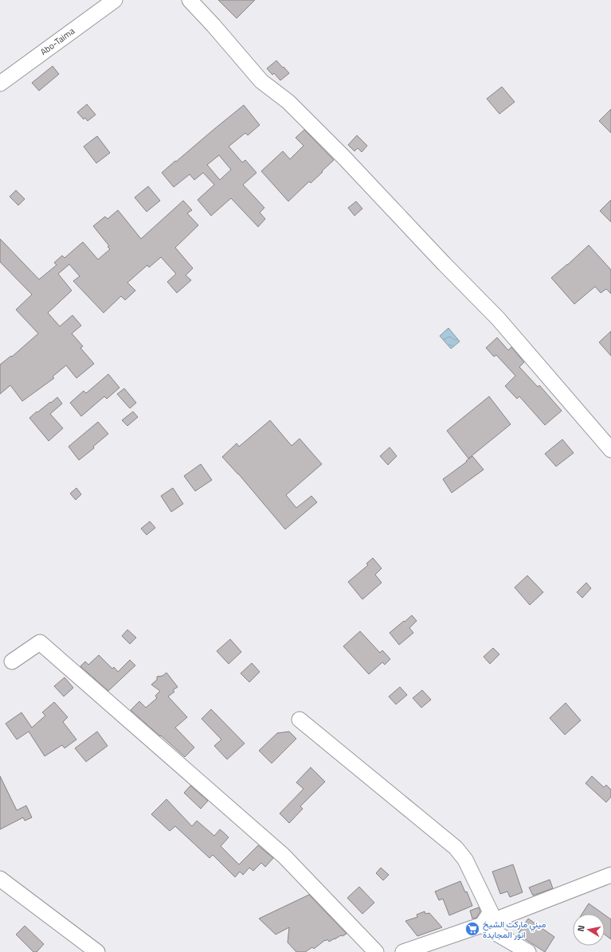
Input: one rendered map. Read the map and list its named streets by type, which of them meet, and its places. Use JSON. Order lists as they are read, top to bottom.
{
  "streets": {
    "street": ["Abo-Taima"]
  },
  "places": {
    "supermarket": ["ميني ماركت الشيخ انور المجايدة"]
  },
  "north": "left"
}
